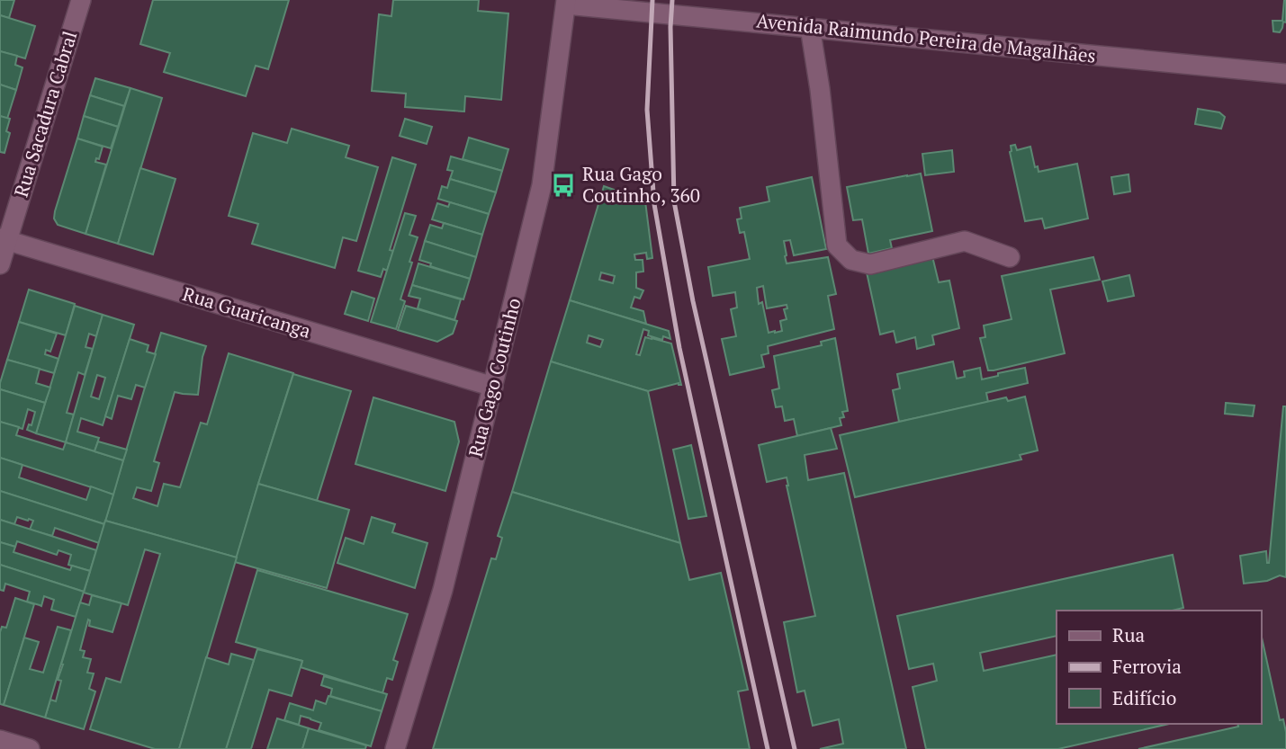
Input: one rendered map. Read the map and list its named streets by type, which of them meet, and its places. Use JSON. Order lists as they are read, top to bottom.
{
  "streets": {
    "street": [
      "Avenida Raimundo Pereira de Magalhães",
      "Rua Sacadura Cabral",
      "Rua Guaricanga",
      "Rua Gago Coutinho"
    ]
  },
  "crossings": [
    ["Avenida Raimundo Pereira de Magalhães", "Rua Gago Coutinho"],
    ["Rua Sacadura Cabral", "Rua Guaricanga"],
    ["Rua Guaricanga", "Rua Gago Coutinho"]
  ],
  "places": {
    "bus stop": ["Rua Gago Coutinho, 360"]
  },
  "legend": ["Rua", "Ferrovia", "Edifício"]
}
